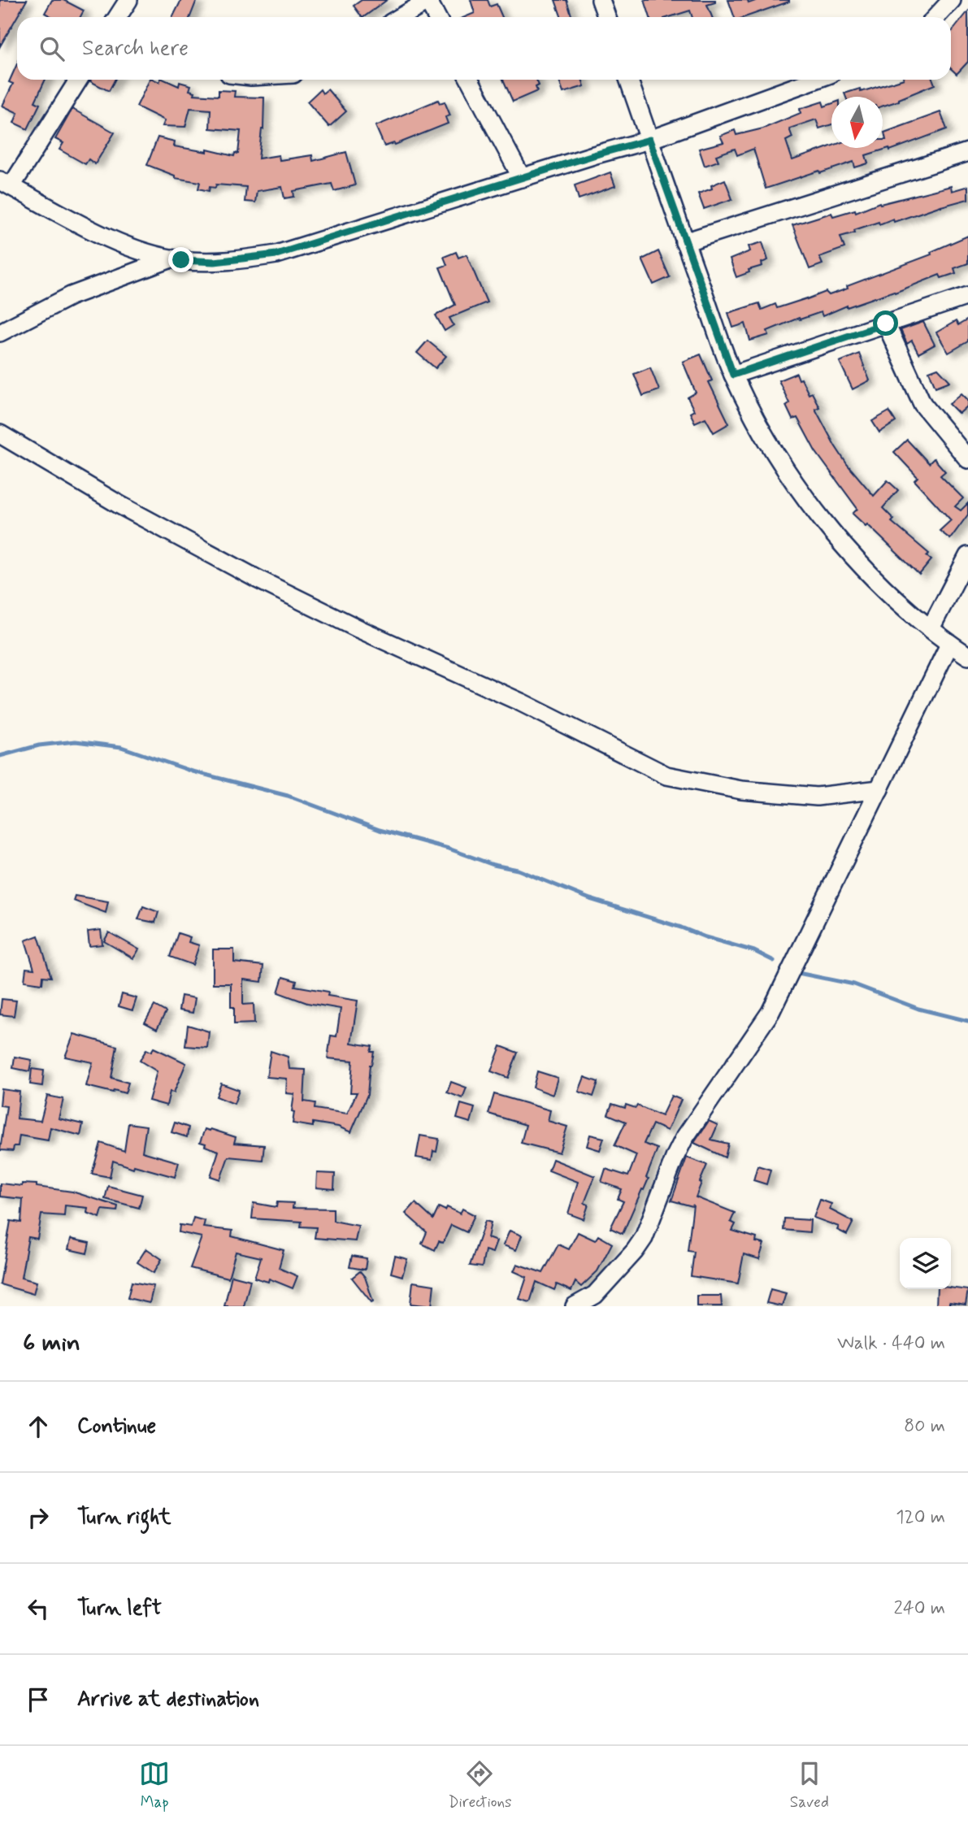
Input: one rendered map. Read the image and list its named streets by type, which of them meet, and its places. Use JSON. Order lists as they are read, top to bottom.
{
  "north": "bottom",
  "page": {
    "search": "Search here",
    "heading": ["6 min", "Walk · 440 m"],
    "list": [
      ["Continue", "80 m"],
      ["Turn right", "120 m"],
      ["Turn left", "240 m"],
      "Arrive at destination"
    ],
    "nav": ["Map", "Directions", "Saved"]
  }
}
